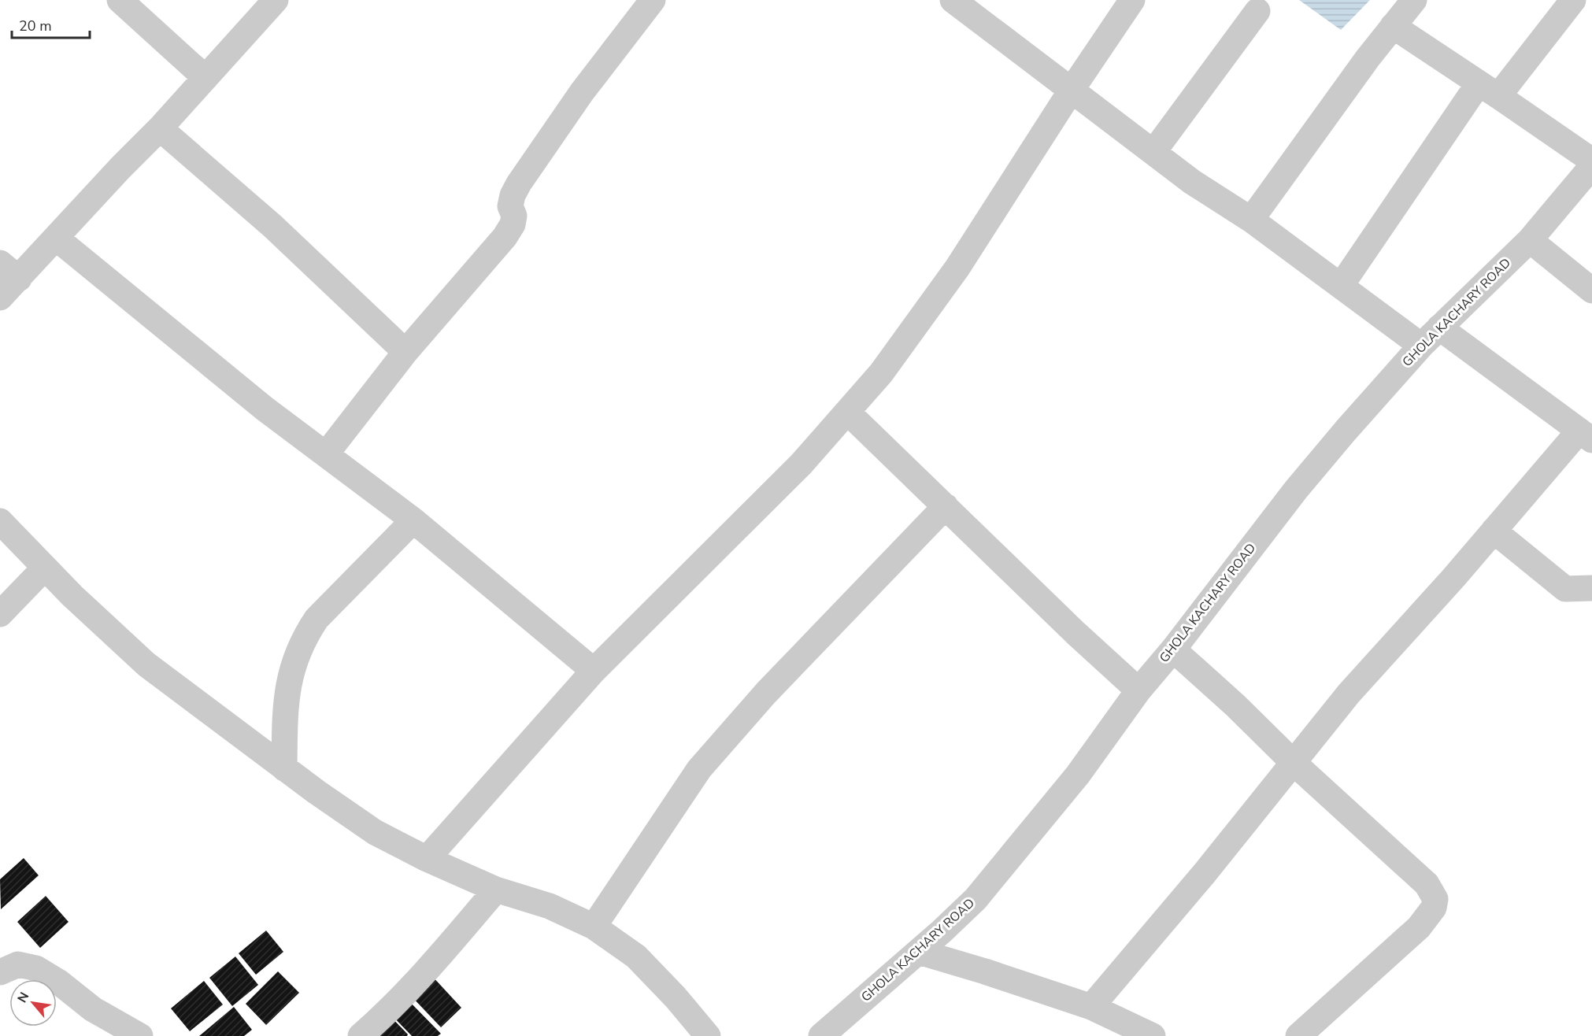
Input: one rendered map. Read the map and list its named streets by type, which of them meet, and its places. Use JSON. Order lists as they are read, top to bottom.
{
  "streets": {
    "street": ["GHOLA KACHARY ROAD"]
  },
  "scale_bar": "20 m",
  "north": "top left"
}
